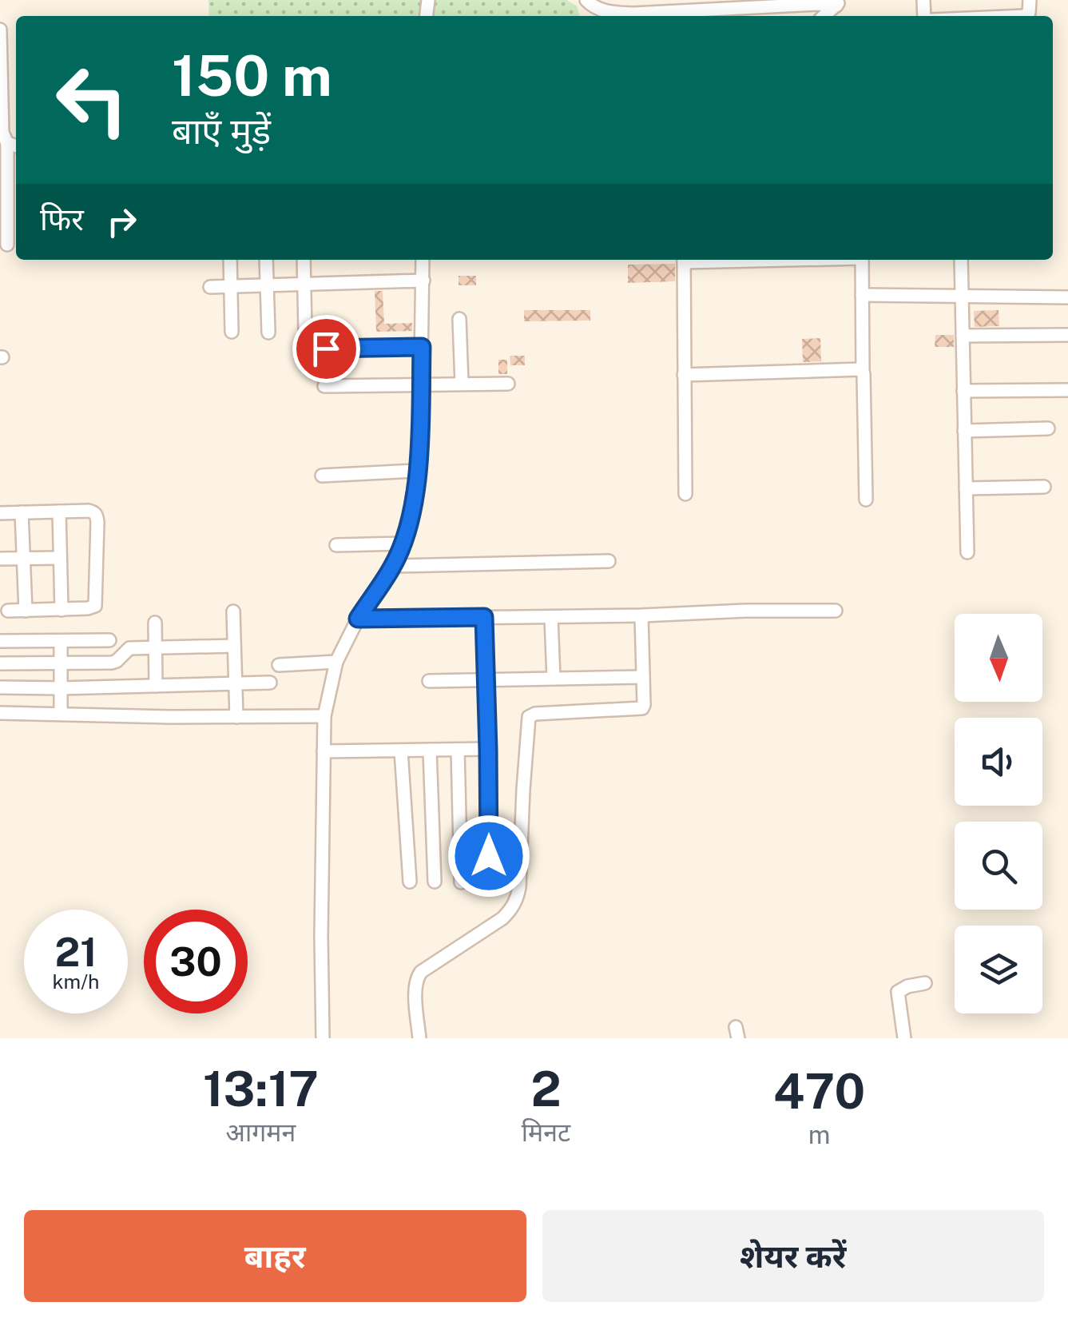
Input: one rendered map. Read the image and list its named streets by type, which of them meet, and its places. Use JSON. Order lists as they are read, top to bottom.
{
  "north": "bottom",
  "page": {
    "turn": ["150 m", "बाएँ मुड़ें"],
    "then": "फिर",
    "speed": "21 km/h",
    "limit": "30",
    "eta": [
      "13:17",
      "आगमन",
      "2",
      "मिनट",
      "470",
      "m"
    ],
    "buttons": ["बाहर", "शेयर करें"]
  }
}
